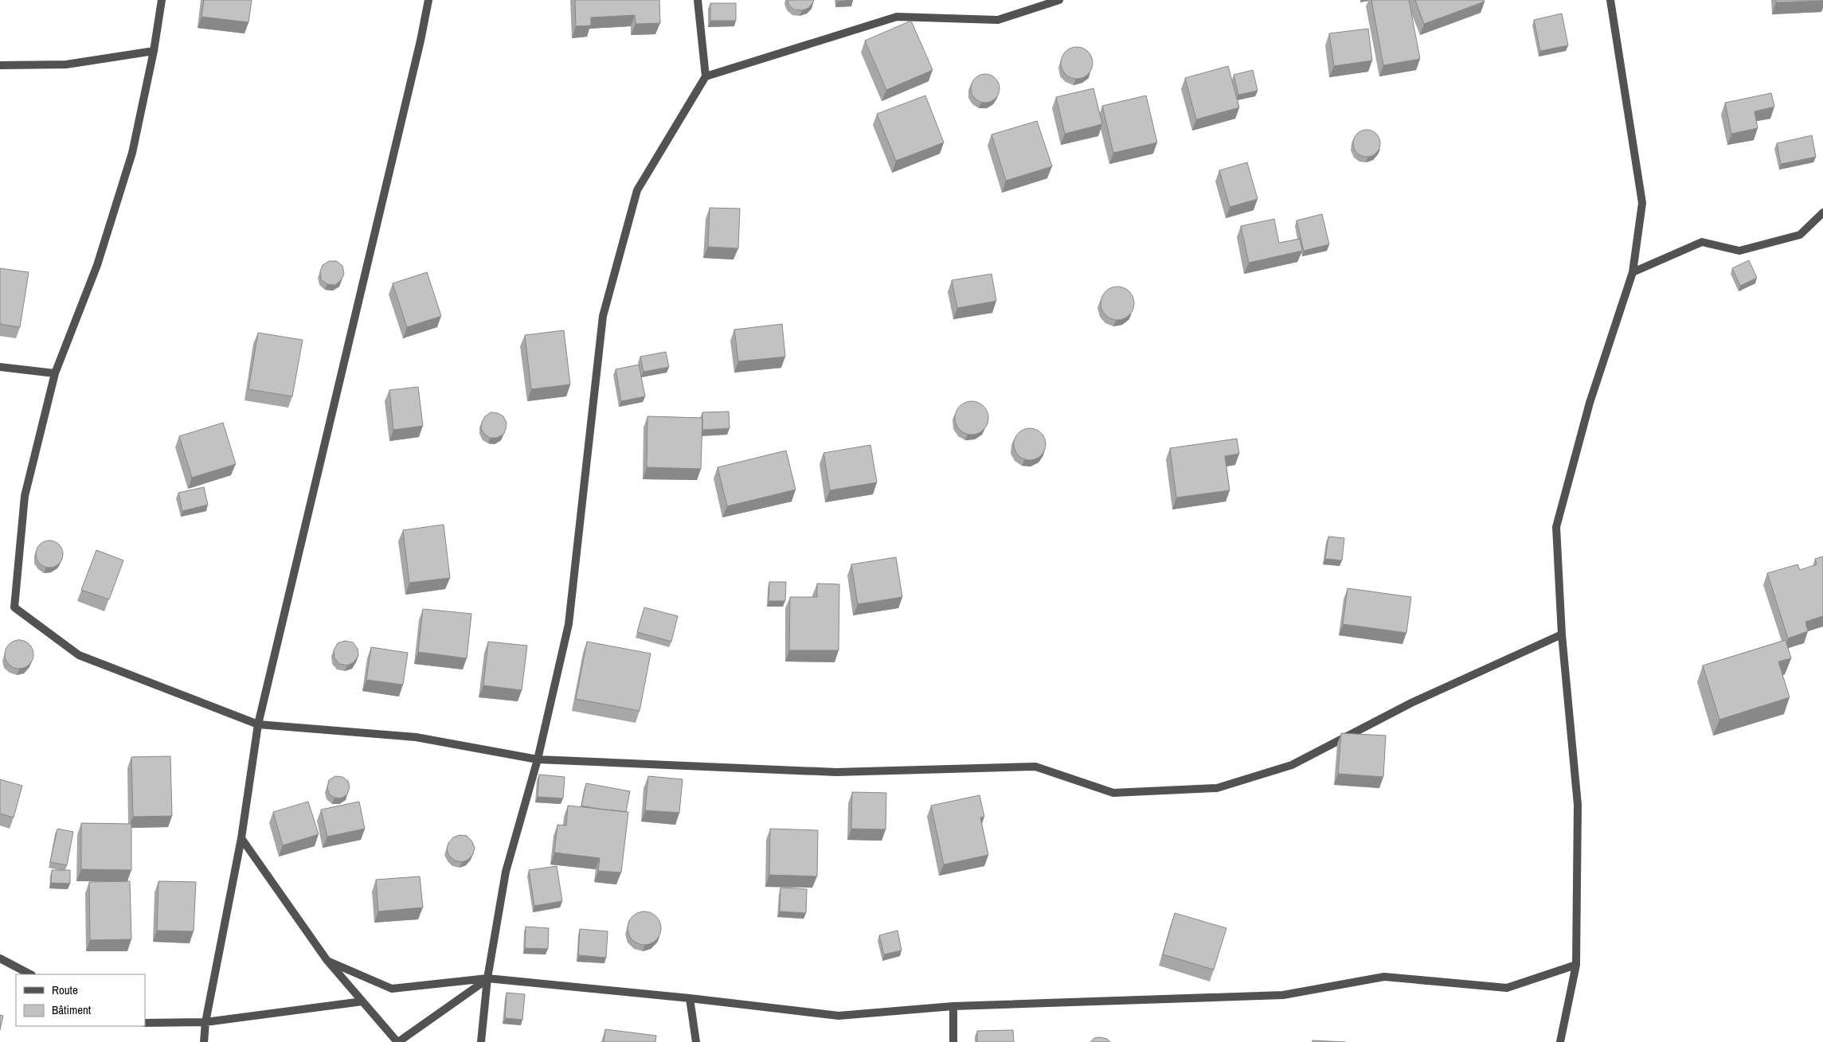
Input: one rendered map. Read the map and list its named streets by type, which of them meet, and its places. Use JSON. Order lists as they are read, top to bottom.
{
  "legend": ["Route", "Bâtiment"]
}
